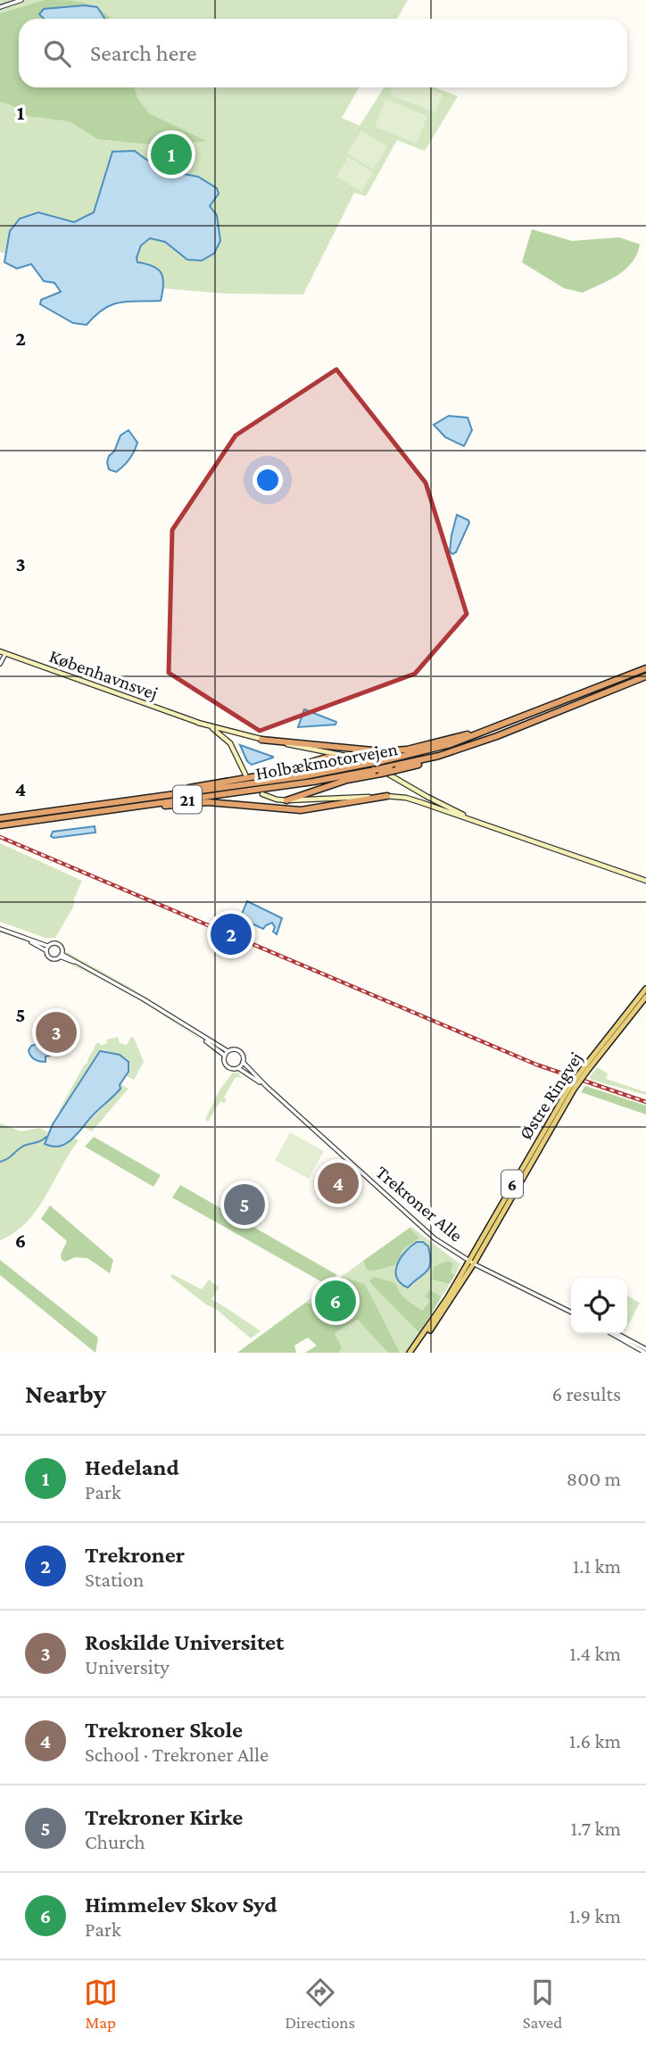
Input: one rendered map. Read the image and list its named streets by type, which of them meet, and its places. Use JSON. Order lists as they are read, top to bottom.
{
  "streets": {
    "highway": ["Holbækmotorvejen", "21"],
    "main road": ["Københavnsvej", "Østre Ringvej", "6"],
    "street": ["Trekroner Alle"]
  },
  "crossings": [
    ["Københavnsvej", "Holbækmotorvejen"],
    ["Østre Ringvej", "Trekroner Alle"]
  ],
  "page": {
    "search": "Search here",
    "pins": [
      "1",
      "2",
      "3",
      "4",
      "5",
      "6"
    ],
    "heading": ["Nearby", "6 results"],
    "list": [
      {
        "mark": "1",
        "name": "Hedeland",
        "note": "Park",
        "value": "800 m"
      },
      {
        "mark": "2",
        "name": "Trekroner",
        "note": "Station",
        "value": "1.1 km"
      },
      {
        "mark": "3",
        "name": "Roskilde Universitet",
        "note": "University",
        "value": "1.4 km"
      },
      {
        "mark": "4",
        "name": "Trekroner Skole",
        "note": "School · Trekroner Alle",
        "value": "1.6 km"
      },
      {
        "mark": "5",
        "name": "Trekroner Kirke",
        "note": "Church",
        "value": "1.7 km"
      },
      {
        "mark": "6",
        "name": "Himmelev Skov Syd",
        "note": "Park",
        "value": "1.9 km"
      }
    ],
    "nav": ["Map", "Directions", "Saved"]
  },
  "grid": {
    "rows": [
      "1",
      "2",
      "3",
      "4",
      "5",
      "6"
    ]
  }
}
